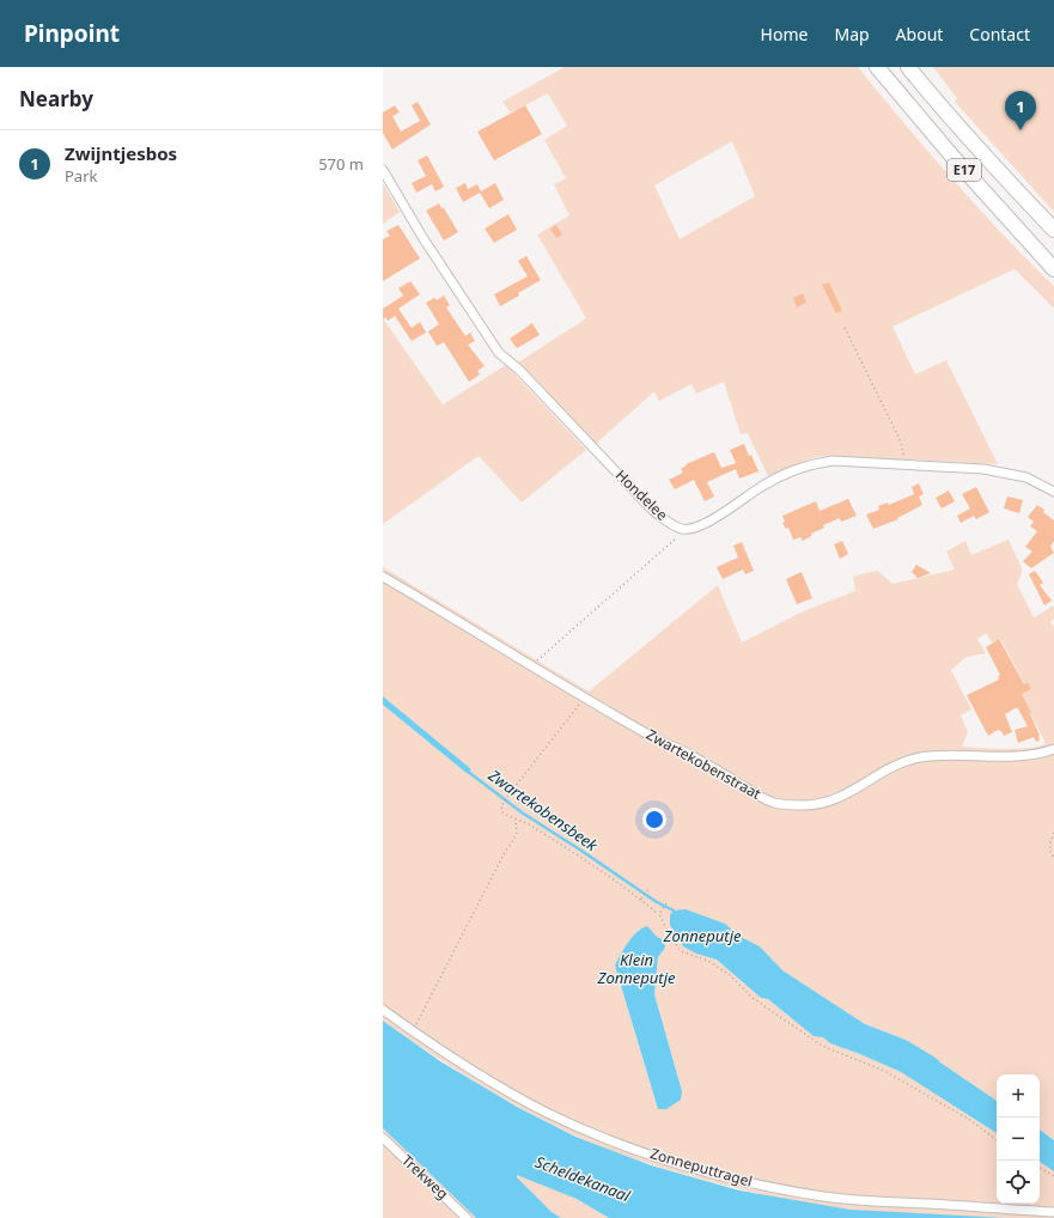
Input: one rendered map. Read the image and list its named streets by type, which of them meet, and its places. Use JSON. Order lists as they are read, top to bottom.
{
  "streets": {
    "highway": ["E17"],
    "street": [
      "Hondelee",
      "Zwartekobenstraat",
      "Zonneputtragel",
      "Trekweg"
    ]
  },
  "water": [
    "Zwartekobensbeek",
    "Zonneputje",
    "Klein Zonneputje",
    "Scheldekanaal"
  ],
  "page": {
    "header": "Pinpoint",
    "nav": [
      "Home",
      "Map",
      "About",
      "Contact"
    ],
    "heading": "Nearby",
    "pins": "1",
    "list": [
      {
        "mark": "1",
        "name": "Zwijntjesbos",
        "note": "Park",
        "value": "570 m"
      }
    ],
    "map_buttons": ["+", "−"]
  }
}
